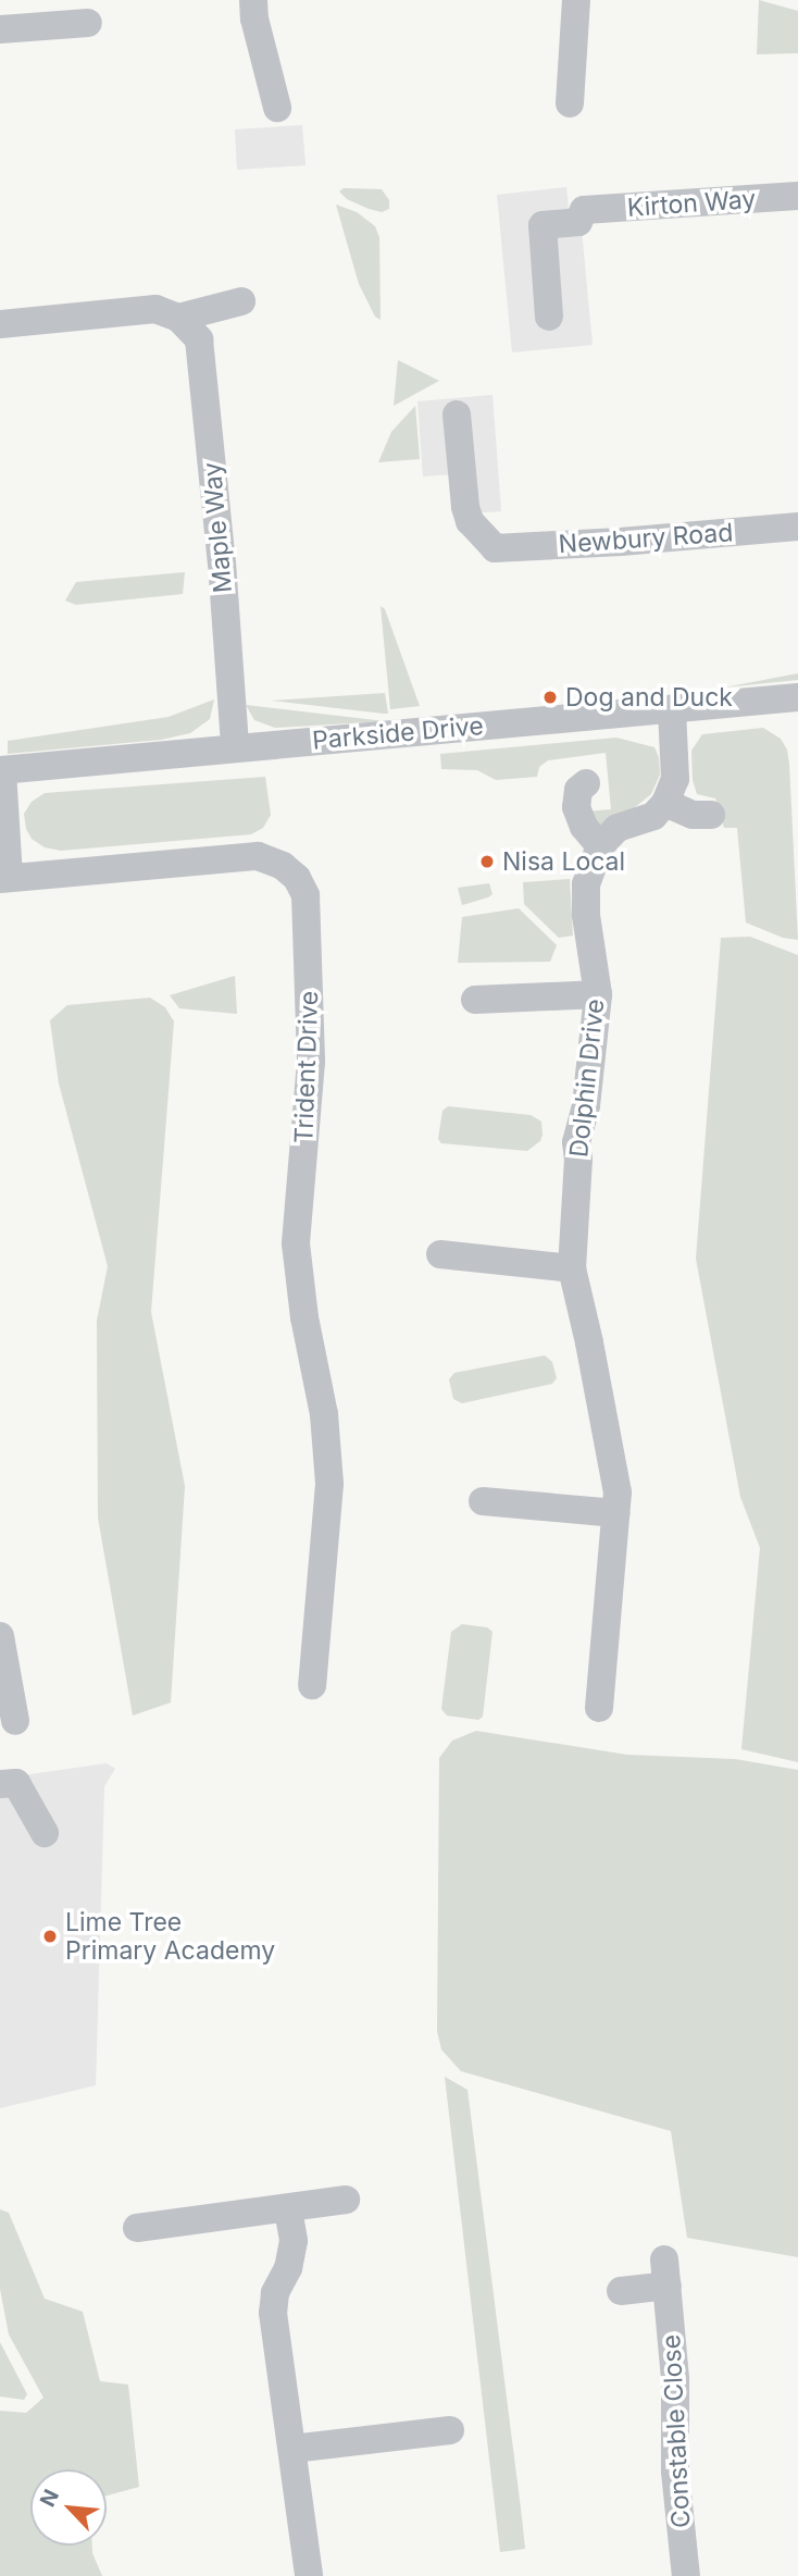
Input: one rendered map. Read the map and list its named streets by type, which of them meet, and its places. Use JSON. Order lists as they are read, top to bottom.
{
  "streets": {
    "street": [
      "Kirton Way",
      "Maple Way",
      "Newbury Road",
      "Parkside Drive",
      "Trident Drive",
      "Dolphin Drive",
      "Constable Close"
    ]
  },
  "crossings": [
    ["Maple Way", "Parkside Drive"],
    ["Parkside Drive", "Trident Drive"]
  ],
  "places": ["Dog and Duck", "Nisa Local", "Lime Tree Primary Academy"],
  "north": "top left"
}
